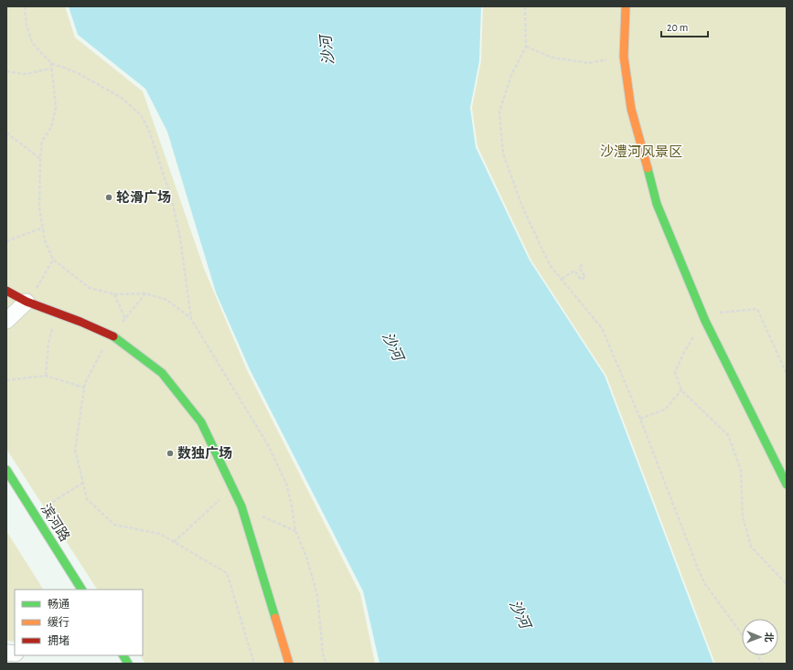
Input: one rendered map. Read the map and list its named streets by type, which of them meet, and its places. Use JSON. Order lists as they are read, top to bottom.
{
  "streets": {
    "street": ["滨河路"]
  },
  "water": ["沙河"],
  "parks": ["沙澧河风景区"],
  "places": ["轮滑广场", "数独广场"],
  "legend": ["畅通", "缓行", "拥堵"],
  "scale_bar": "20 m",
  "north": "right"
}
